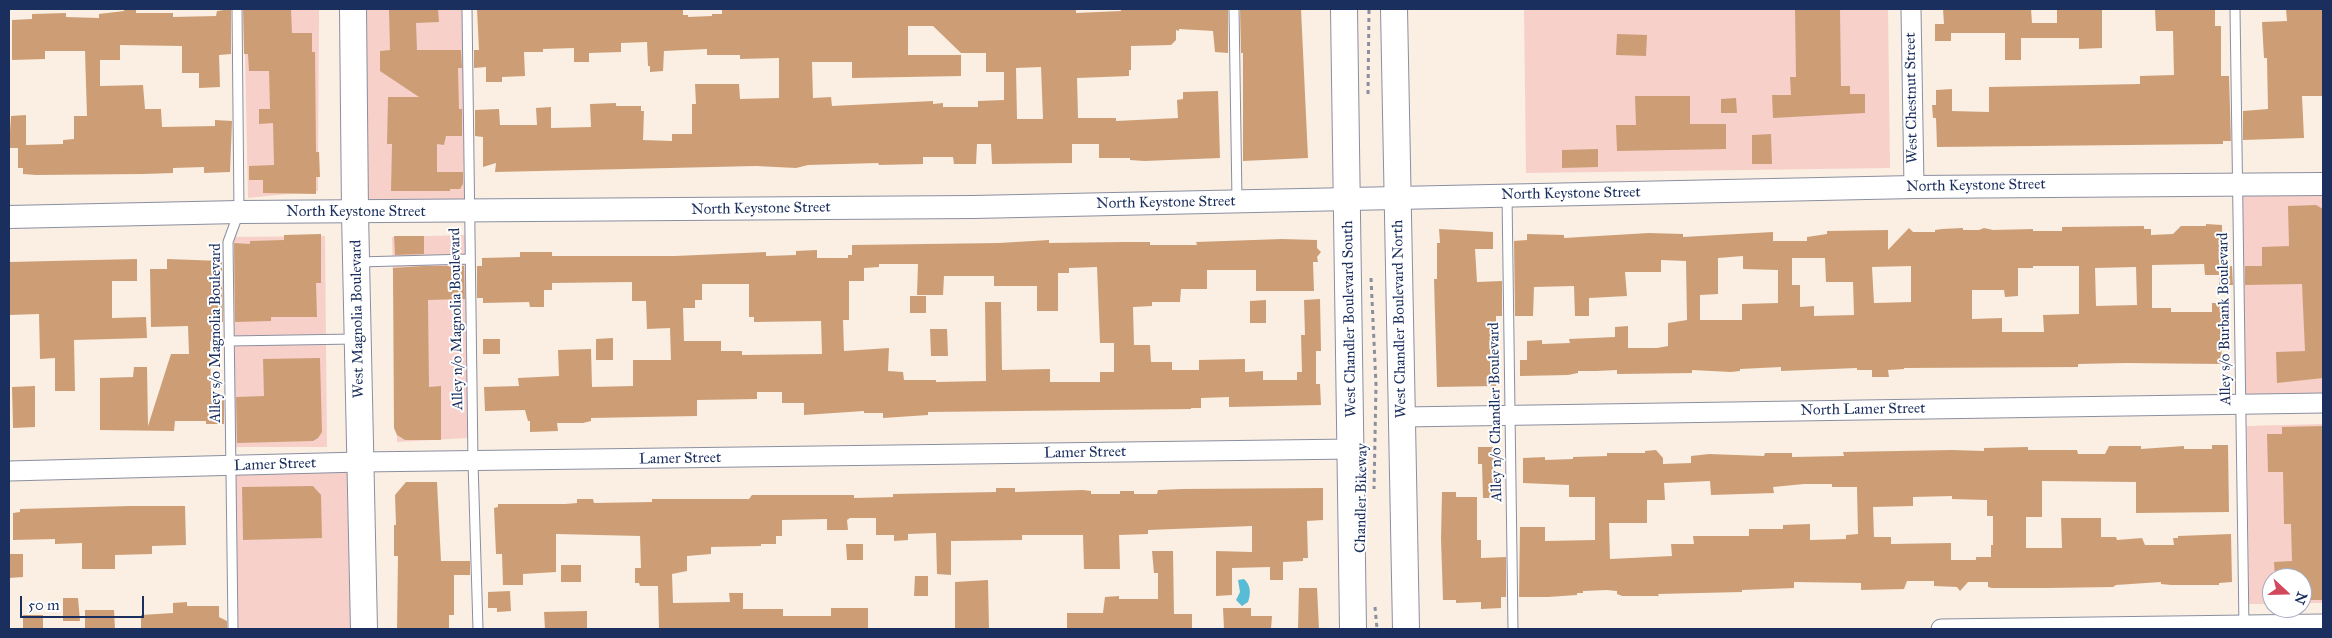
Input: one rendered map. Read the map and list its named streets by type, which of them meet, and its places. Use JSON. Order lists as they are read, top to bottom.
{
  "streets": {
    "main road": ["West Magnolia Boulevard", "West Chandler Boulevard South", "West Chandler Boulevard North"],
    "street": [
      "West Chestnut Street",
      "North Keystone Street",
      "North Lamer Street",
      "Lamer Street"
    ],
    "lane": [
      "Alley n/o Magnolia Boulevard",
      "Alley s/o Burbank Boulevard",
      "Alley s/o Magnolia Boulevard",
      "Alley n/o Chandler Boulevard"
    ],
    "path": ["Chandler Bikeway"]
  },
  "crossings": [
    ["West Chestnut Street", "North Keystone Street"],
    ["North Keystone Street", "West Magnolia Boulevard"],
    ["North Keystone Street", "Alley n/o Magnolia Boulevard"],
    ["North Keystone Street", "West Chandler Boulevard South"],
    ["North Keystone Street", "West Chandler Boulevard North"],
    ["North Keystone Street", "Alley s/o Burbank Boulevard"],
    ["North Keystone Street", "Alley s/o Magnolia Boulevard"],
    ["North Keystone Street", "Alley n/o Chandler Boulevard"],
    ["West Magnolia Boulevard", "Lamer Street"],
    ["Alley n/o Magnolia Boulevard", "Lamer Street"],
    ["West Chandler Boulevard South", "Lamer Street"],
    ["West Chandler Boulevard North", "North Lamer Street"],
    ["Alley s/o Burbank Boulevard", "North Lamer Street"],
    ["Alley s/o Magnolia Boulevard", "Lamer Street"],
    ["North Lamer Street", "Alley n/o Chandler Boulevard"]
  ],
  "scale_bar": "50 m",
  "north": "right"
}
